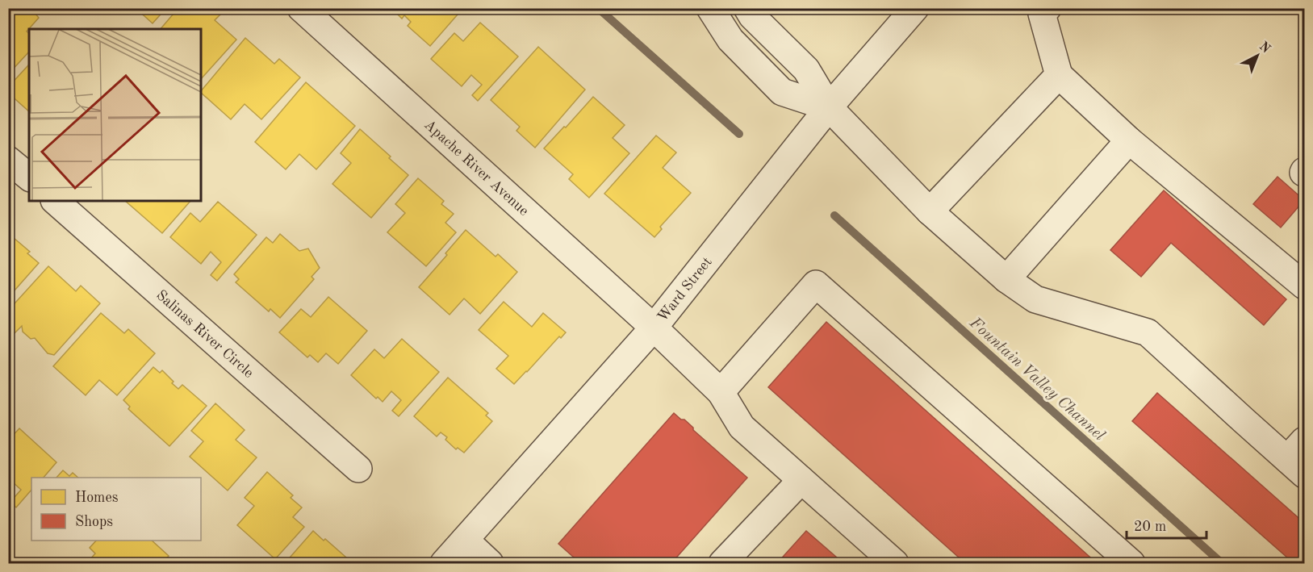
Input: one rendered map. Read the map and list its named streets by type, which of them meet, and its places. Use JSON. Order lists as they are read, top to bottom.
{
  "streets": {
    "street": ["Apache River Avenue", "Ward Street", "Salinas River Circle"]
  },
  "crossings": [
    ["Apache River Avenue", "Ward Street"]
  ],
  "water": ["Fountain Valley Channel"],
  "legend": ["Homes", "Shops"],
  "scale_bar": "20 m",
  "north": "top right"
}
